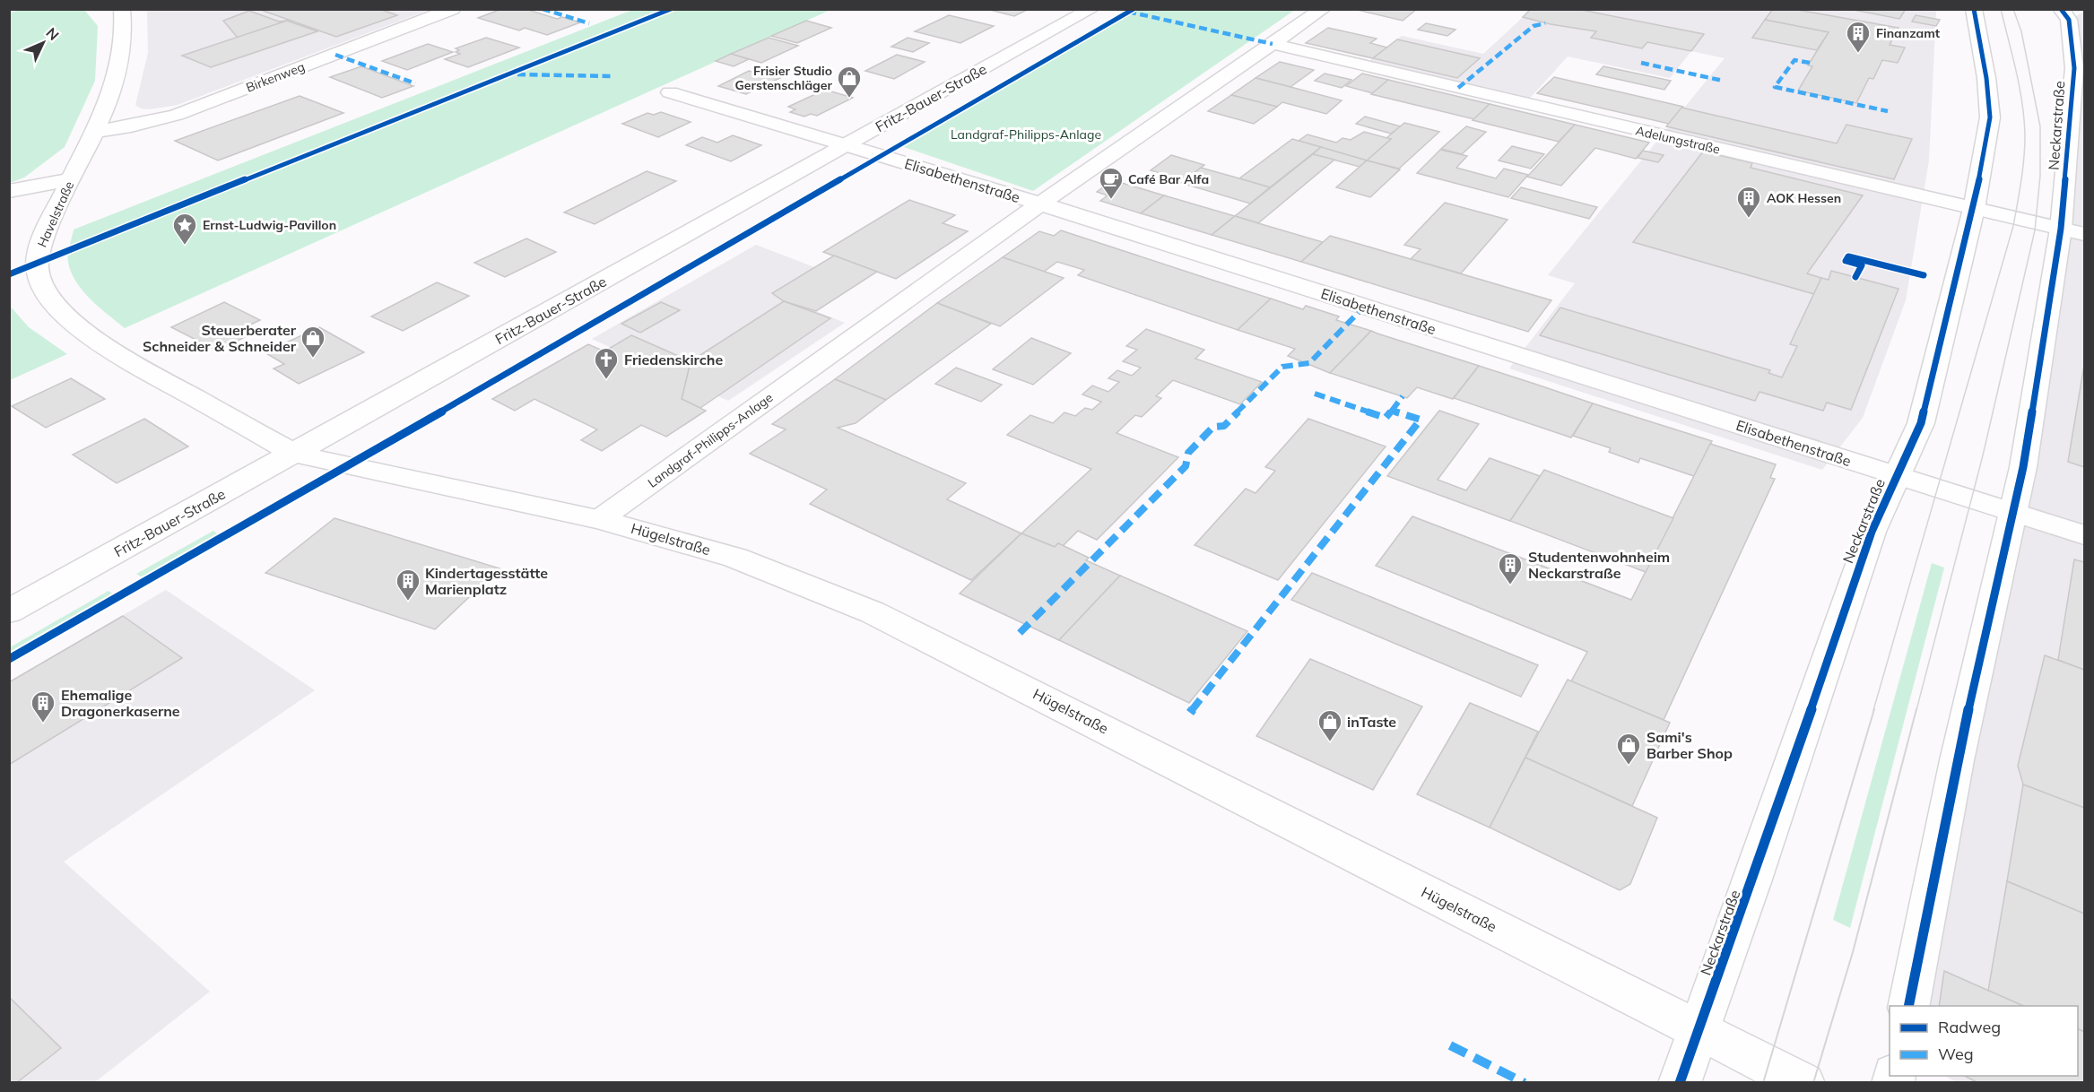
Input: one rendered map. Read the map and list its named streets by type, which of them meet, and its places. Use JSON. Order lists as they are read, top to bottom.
{
  "streets": {
    "main road": [
      "Birkenweg",
      "Fritz-Bauer-Straße",
      "Neckarstraße",
      "Adelungstraße",
      "Elisabethenstraße",
      "Havelstraße",
      "Landgraf-Philipps-Anlage",
      "Hügelstraße"
    ]
  },
  "crossings": [
    ["Birkenweg", "Havelstraße"],
    ["Fritz-Bauer-Straße", "Elisabethenstraße"],
    ["Fritz-Bauer-Straße", "Havelstraße"],
    ["Fritz-Bauer-Straße", "Hügelstraße"],
    ["Neckarstraße", "Adelungstraße"],
    ["Neckarstraße", "Elisabethenstraße"],
    ["Neckarstraße", "Hügelstraße"],
    ["Adelungstraße", "Landgraf-Philipps-Anlage"],
    ["Elisabethenstraße", "Landgraf-Philipps-Anlage"],
    ["Havelstraße", "Hügelstraße"],
    ["Landgraf-Philipps-Anlage", "Hügelstraße"]
  ],
  "parks": ["Landgraf-Philipps-Anlage"],
  "places": {
    "building": [
      "Finanzamt",
      "AOK Hessen",
      "Studentenwohnheim Neckarstraße",
      "Kindertagesstätte Marienplatz",
      "Ehemalige Dragonerkaserne"
    ],
    "shop": [
      "Frisier Studio Gerstenschläger",
      "Steuerberater Schneider & Schneider",
      "inTaste",
      "Sami's Barber Shop"
    ],
    "cafe": ["Café Bar Alfa"],
    "place": ["Ernst-Ludwig-Pavillon"],
    "church": ["Friedenskirche"]
  },
  "legend": ["Radweg", "Weg"],
  "north": "top right"
}
